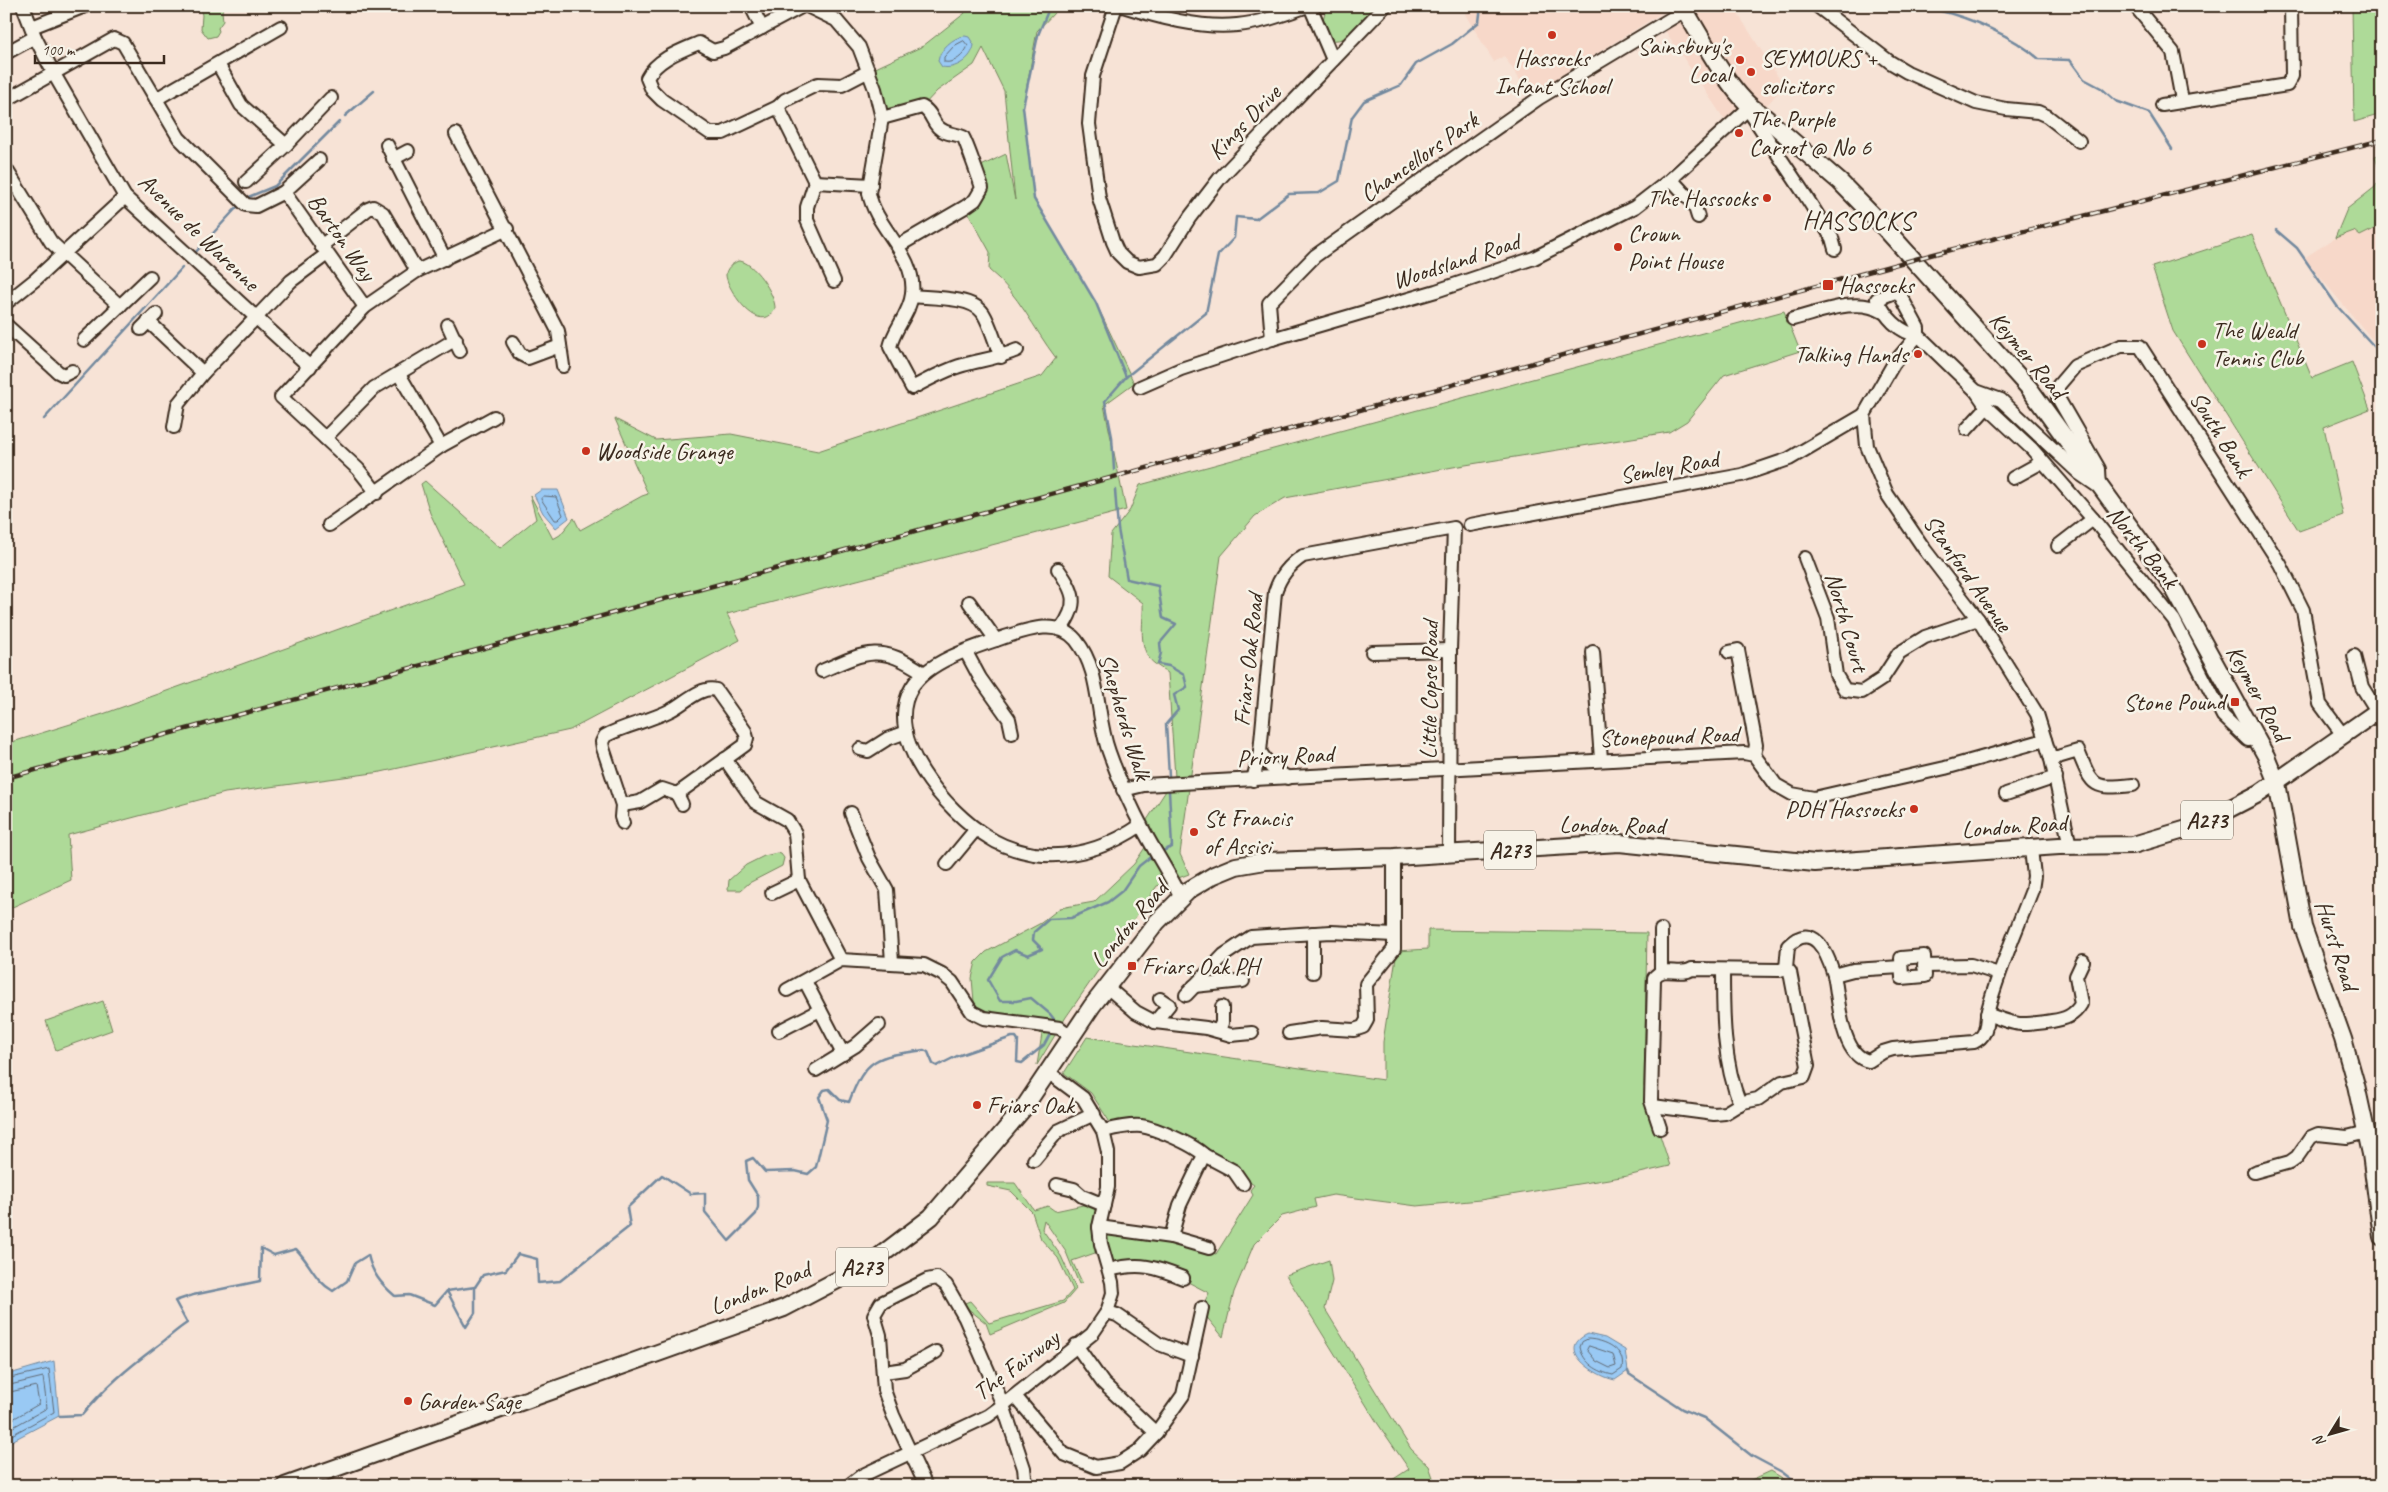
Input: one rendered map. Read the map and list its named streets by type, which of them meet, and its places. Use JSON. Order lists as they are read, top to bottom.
{
  "streets": {
    "main road": [
      "Keymer Road",
      "A273",
      "London Road",
      "Hurst Road"
    ],
    "street": [
      "Kings Drive",
      "Chancellors Park",
      "Avenue de Warenne",
      "Barton Way",
      "Woodsland Road",
      "South Bank",
      "Semley Road",
      "North Bank",
      "Stanford Avenue",
      "North Court",
      "Friars Oak Road",
      "Little Copse Road",
      "Shepherds Walk",
      "Stonepound Road",
      "Priory Road",
      "The Fairway"
    ]
  },
  "crossings": [
    ["Chancellors Park", "Woodsland Road"],
    ["Chancellors Park", "Keymer Road"],
    ["Avenue de Warenne", "Barton Way"],
    ["Woodsland Road", "Keymer Road"],
    ["Keymer Road", "South Bank"],
    ["Keymer Road", "North Bank"],
    ["Keymer Road", "A273"],
    ["Keymer Road", "London Road"],
    ["Keymer Road", "Hurst Road"],
    ["South Bank", "A273"],
    ["Semley Road", "Stanford Avenue"],
    ["Stanford Avenue", "North Court"],
    ["Stanford Avenue", "Stonepound Road"],
    ["Stanford Avenue", "London Road"],
    ["Friars Oak Road", "Little Copse Road"],
    ["Friars Oak Road", "Priory Road"],
    ["Little Copse Road", "Stonepound Road"],
    ["Little Copse Road", "Priory Road"],
    ["Little Copse Road", "London Road"],
    ["Shepherds Walk", "Priory Road"],
    ["Shepherds Walk", "London Road"],
    ["Stonepound Road", "Priory Road"],
    ["A273", "London Road"],
    ["A273", "Hurst Road"],
    ["London Road", "Hurst Road"],
    ["London Road", "The Fairway"]
  ],
  "districts": ["HASSOCKS"],
  "places": {
    "other": [
      "Hassocks Infant School",
      "Sainsbury's Local",
      "SEYMOURS + solicitors",
      "The Purple Carrot @ No 6",
      "The Hassocks",
      "Crown Point House",
      "The Weald Tennis Club",
      "Talking Hands",
      "Woodside Grange",
      "PDH Hassocks",
      "St Francis of Assisi",
      "Friars Oak",
      "Garden Sage"
    ],
    "transit": ["Hassocks", "Stone Pound", "Friars Oak PH"]
  },
  "scale_bar": "100 m",
  "north": "bottom left"
}
